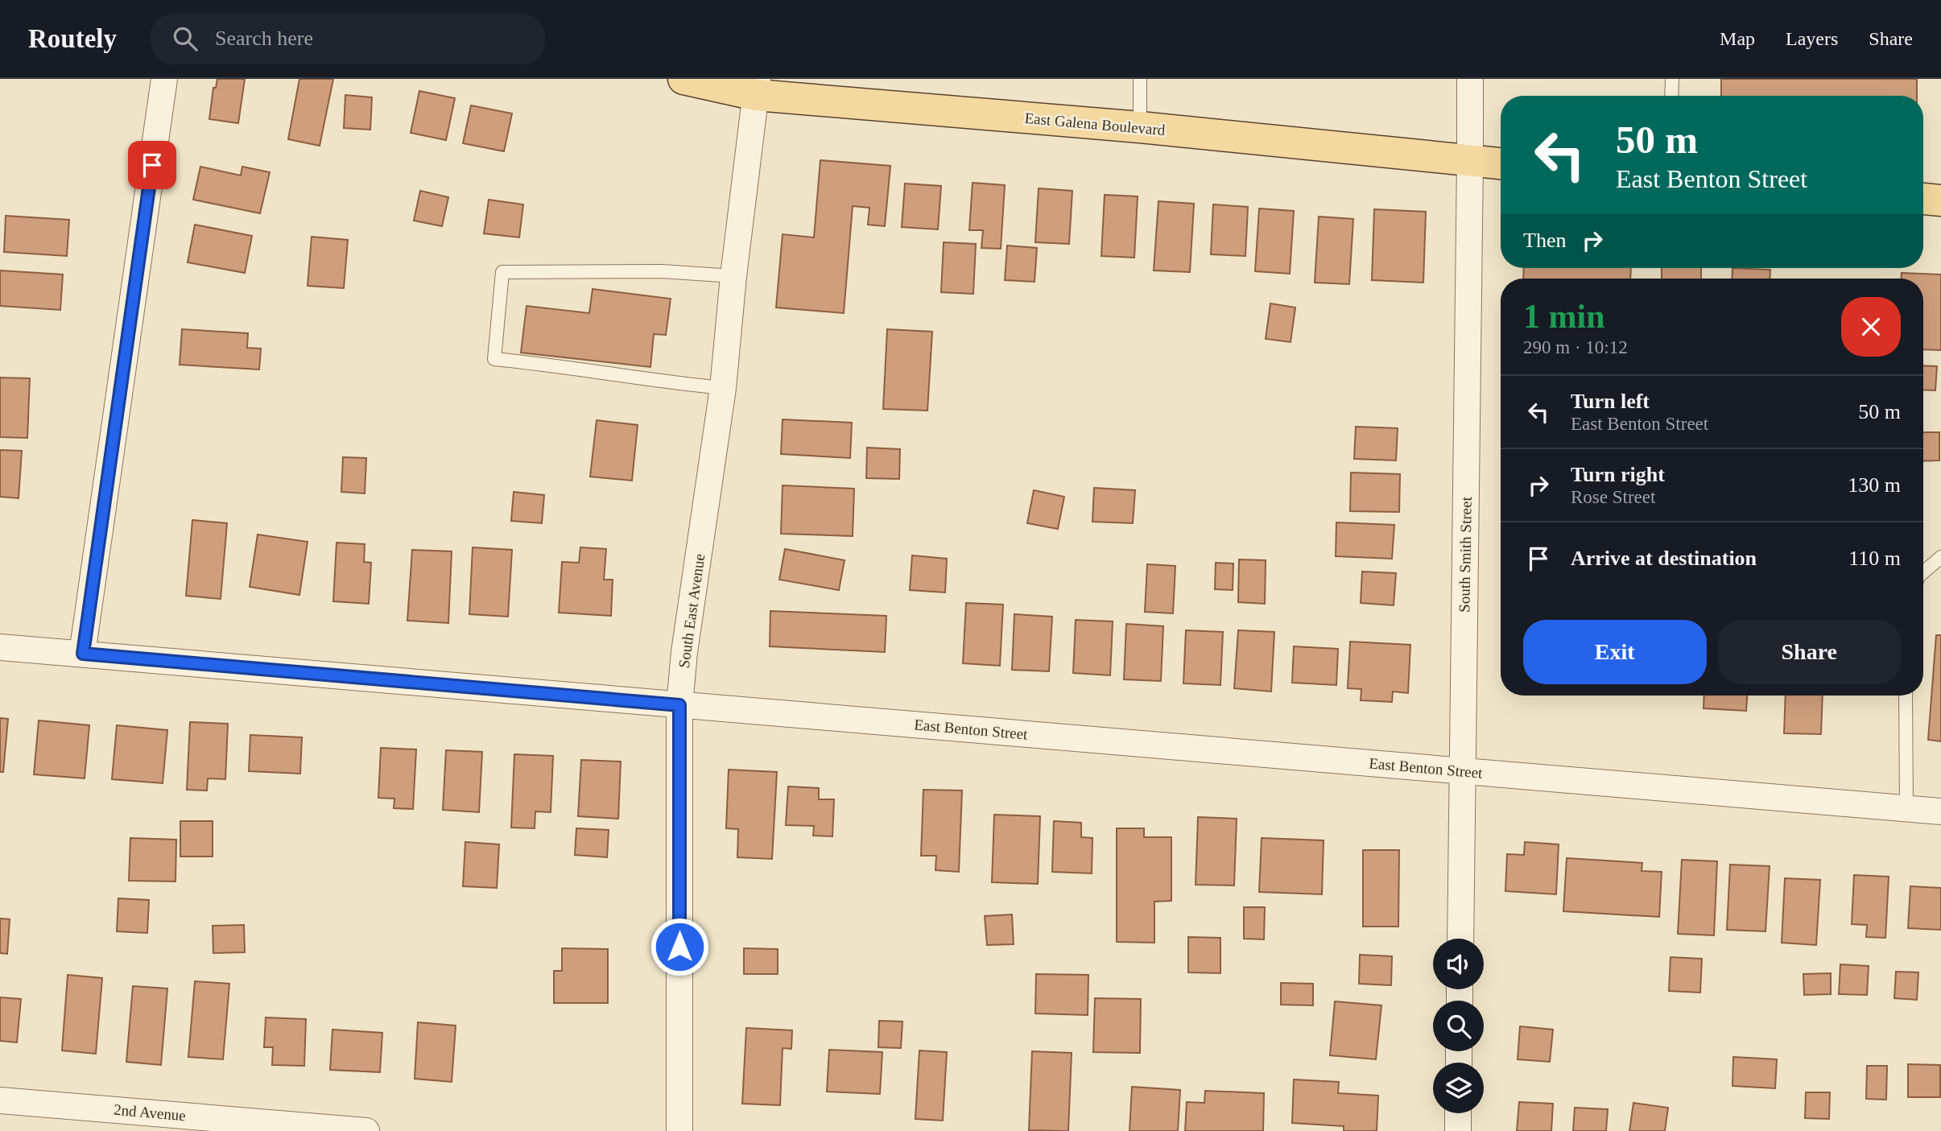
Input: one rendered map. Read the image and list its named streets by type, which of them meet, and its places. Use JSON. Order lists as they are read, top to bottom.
{
  "streets": {
    "main road": ["East Galena Boulevard"],
    "street": [
      "South Smith Street",
      "South East Avenue",
      "East Benton Street",
      "2nd Avenue"
    ]
  },
  "crossings": [
    ["East Galena Boulevard", "South Smith Street"],
    ["East Galena Boulevard", "South East Avenue"],
    ["South Smith Street", "East Benton Street"],
    ["South East Avenue", "East Benton Street"]
  ],
  "page": {
    "header": "Routely",
    "search": "Search here",
    "nav": ["Map", "Layers", "Share"],
    "turn": ["50 m", "East Benton Street"],
    "then": "Then",
    "heading": ["1 min", "290 m · 10:12"],
    "list": [
      {
        "name": "Turn left",
        "note": "East Benton Street",
        "value": "50 m"
      },
      {
        "name": "Turn right",
        "note": "Rose Street",
        "value": "130 m"
      },
      {
        "name": "Arrive at destination",
        "value": "110 m"
      }
    ],
    "buttons": ["Exit", "Share"]
  }
}
